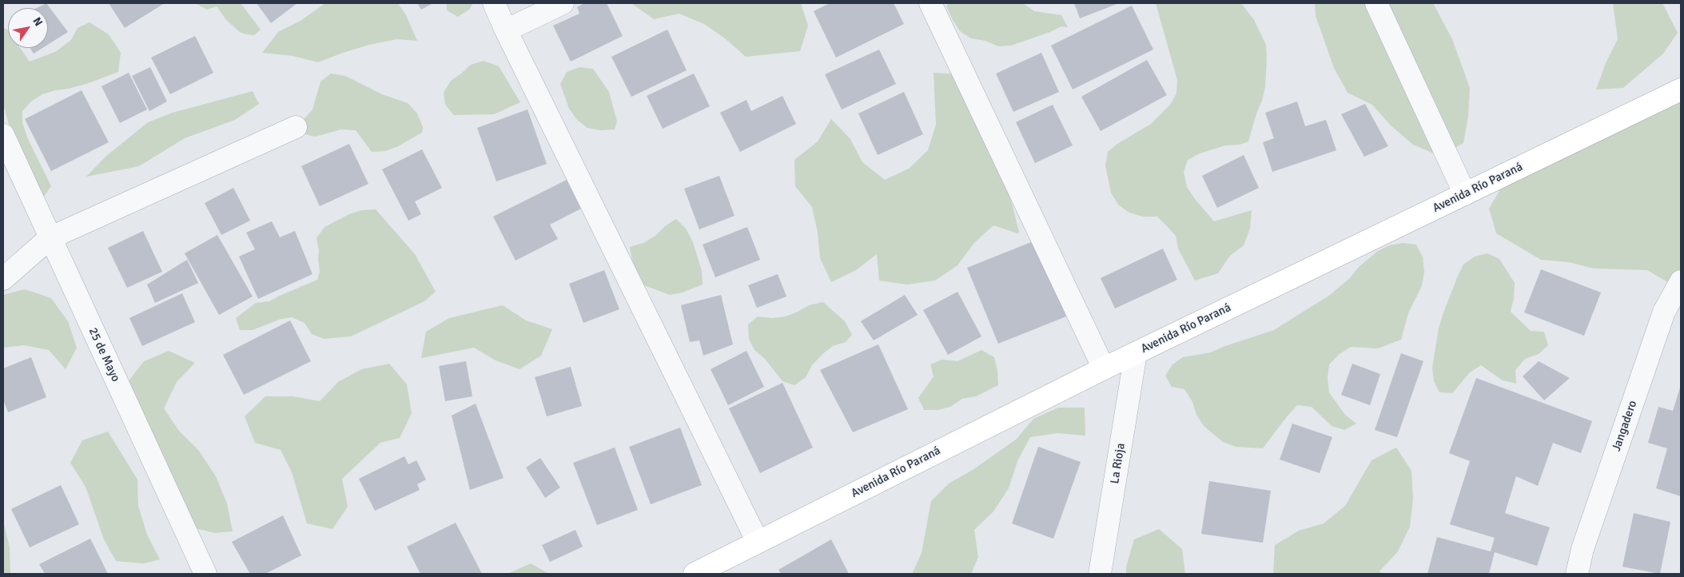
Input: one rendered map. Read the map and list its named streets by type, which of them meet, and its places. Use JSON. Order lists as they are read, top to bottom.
{
  "streets": {
    "main road": ["Avenida Río Paraná"],
    "street": ["25 de Mayo", "Jangadero", "La Rioja"]
  },
  "crossings": [
    ["Avenida Río Paraná", "La Rioja"]
  ],
  "north": "top right"
}
